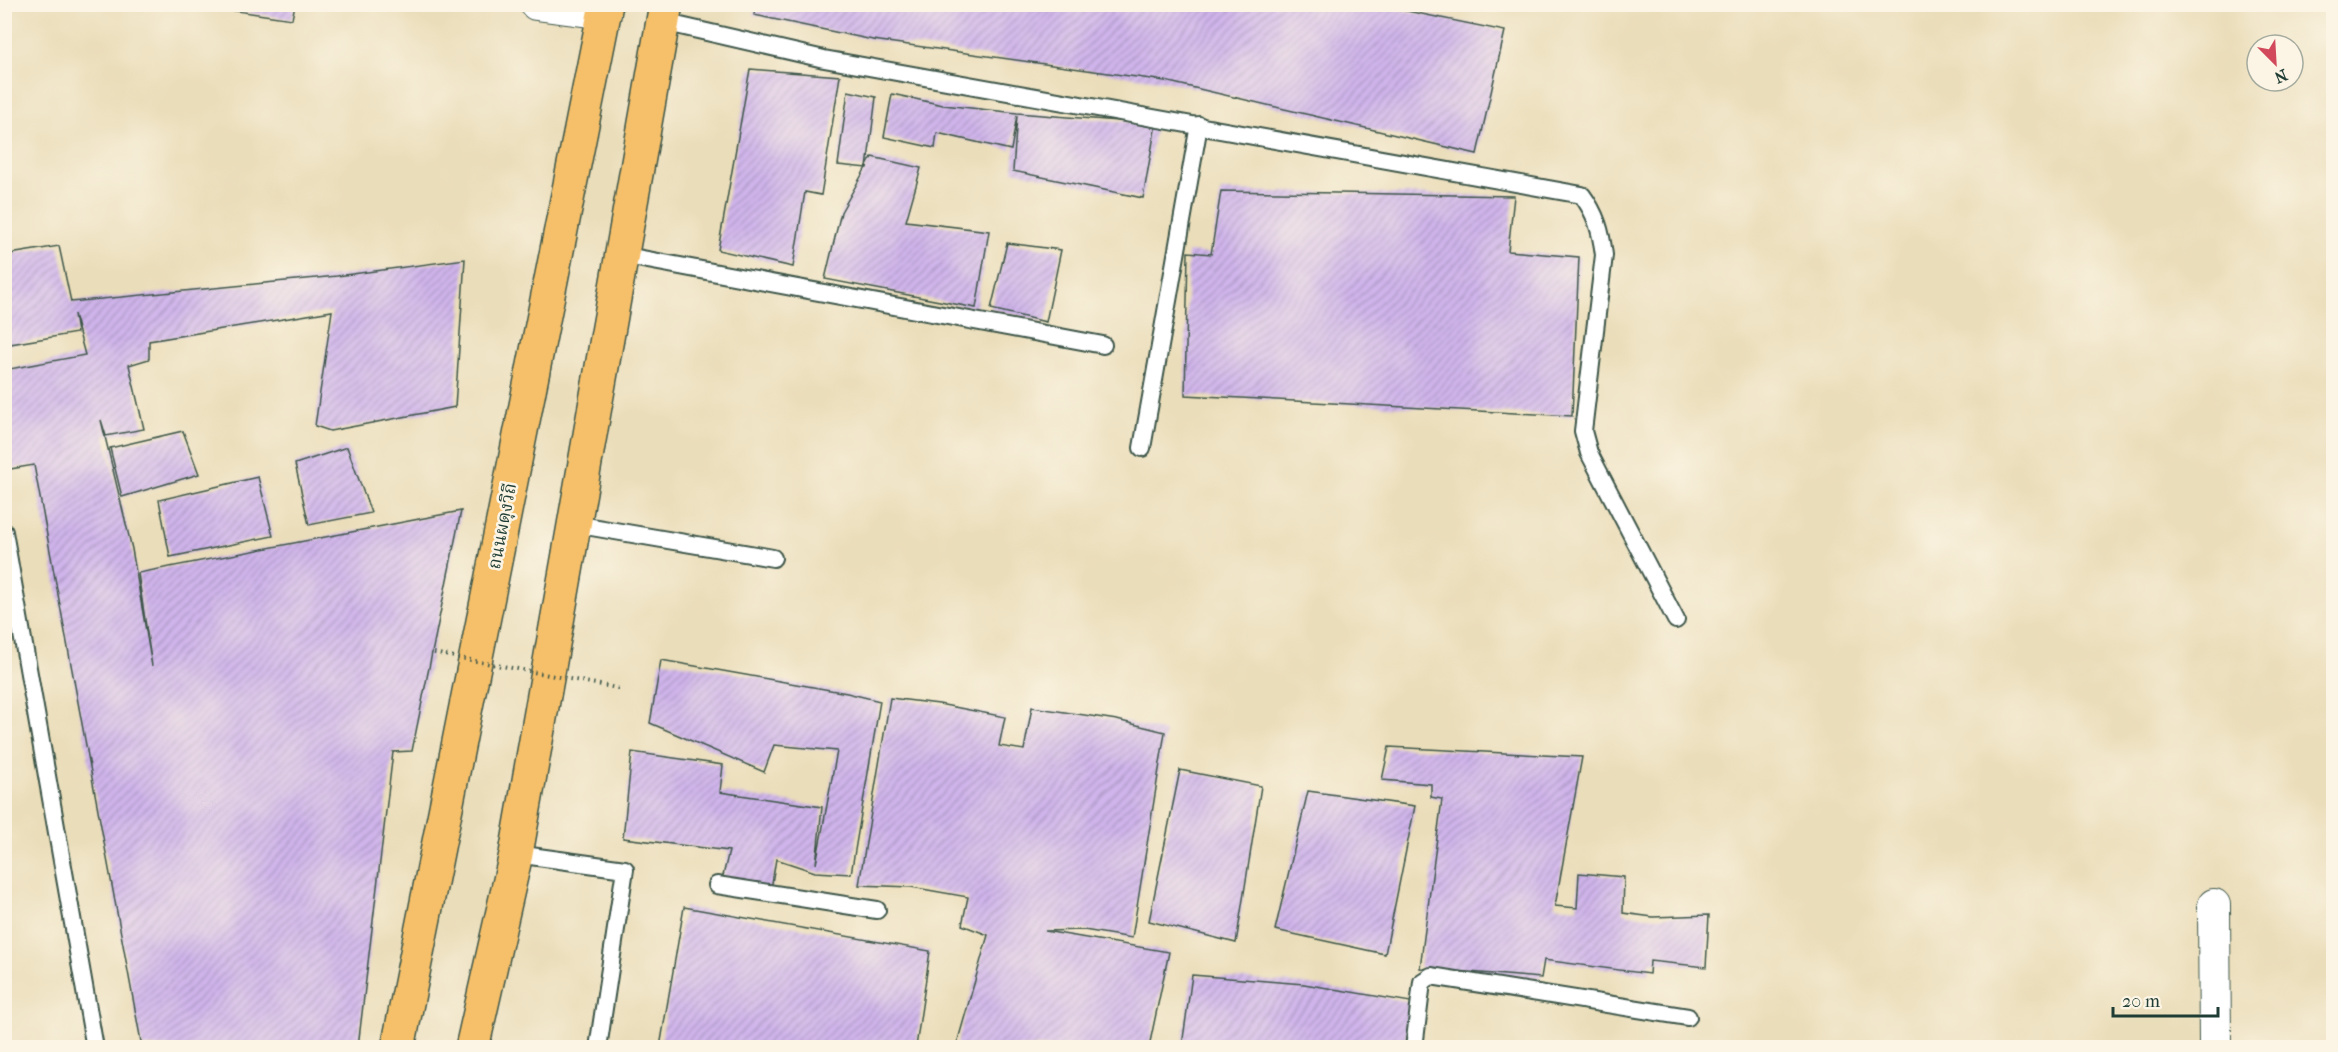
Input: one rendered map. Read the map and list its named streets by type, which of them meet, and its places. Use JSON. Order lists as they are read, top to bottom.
{
  "streets": {
    "main road": ["ถนนผดุงวิถี"]
  },
  "scale_bar": "20 m",
  "north": "bottom right"
}
